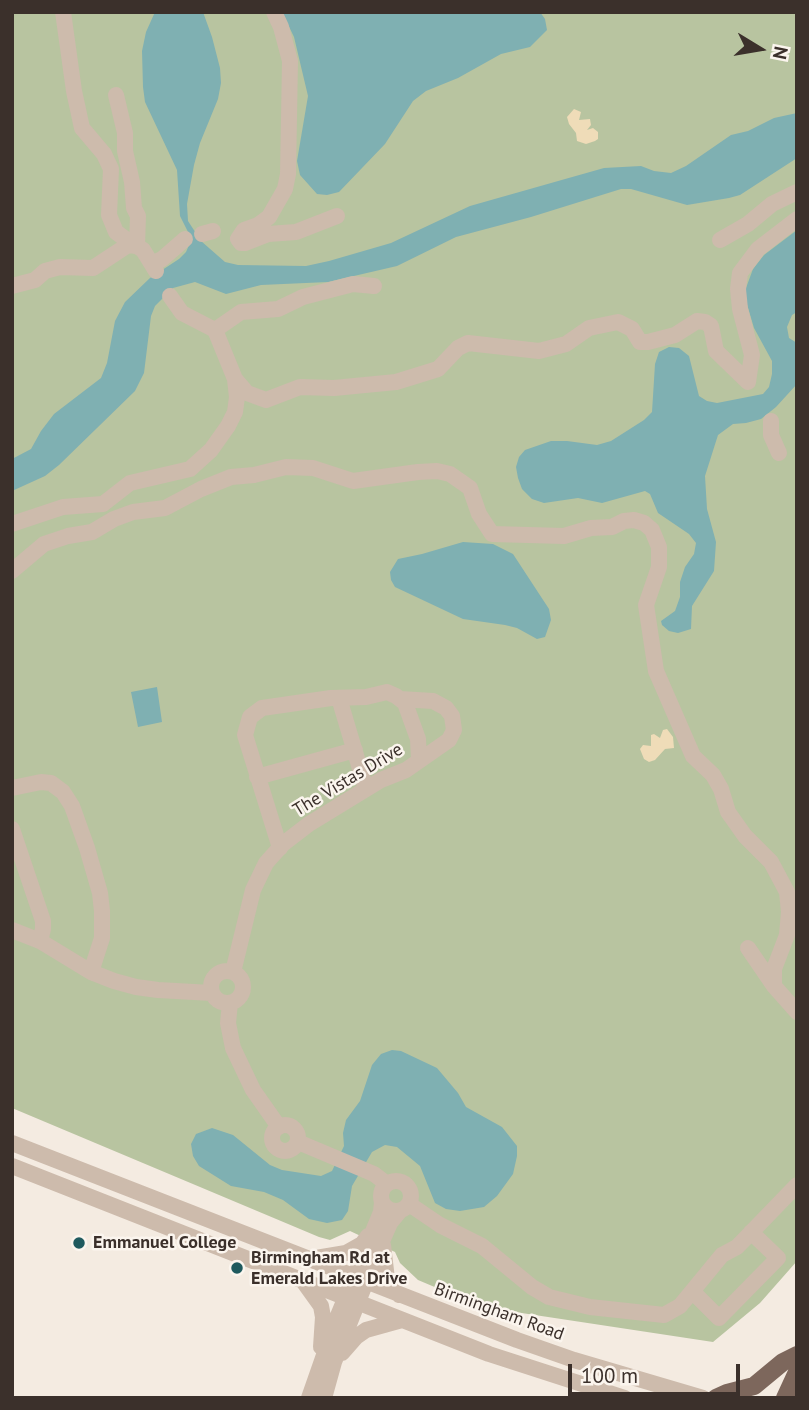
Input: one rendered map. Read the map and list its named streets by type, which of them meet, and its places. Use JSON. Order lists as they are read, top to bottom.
{
  "streets": {
    "street": ["The Vistas Drive", "Birmingham Road"]
  },
  "places": ["Emmanuel College", "Birmingham Rd at Emerald Lakes Drive"],
  "scale_bar": "100 m",
  "north": "right"
}
